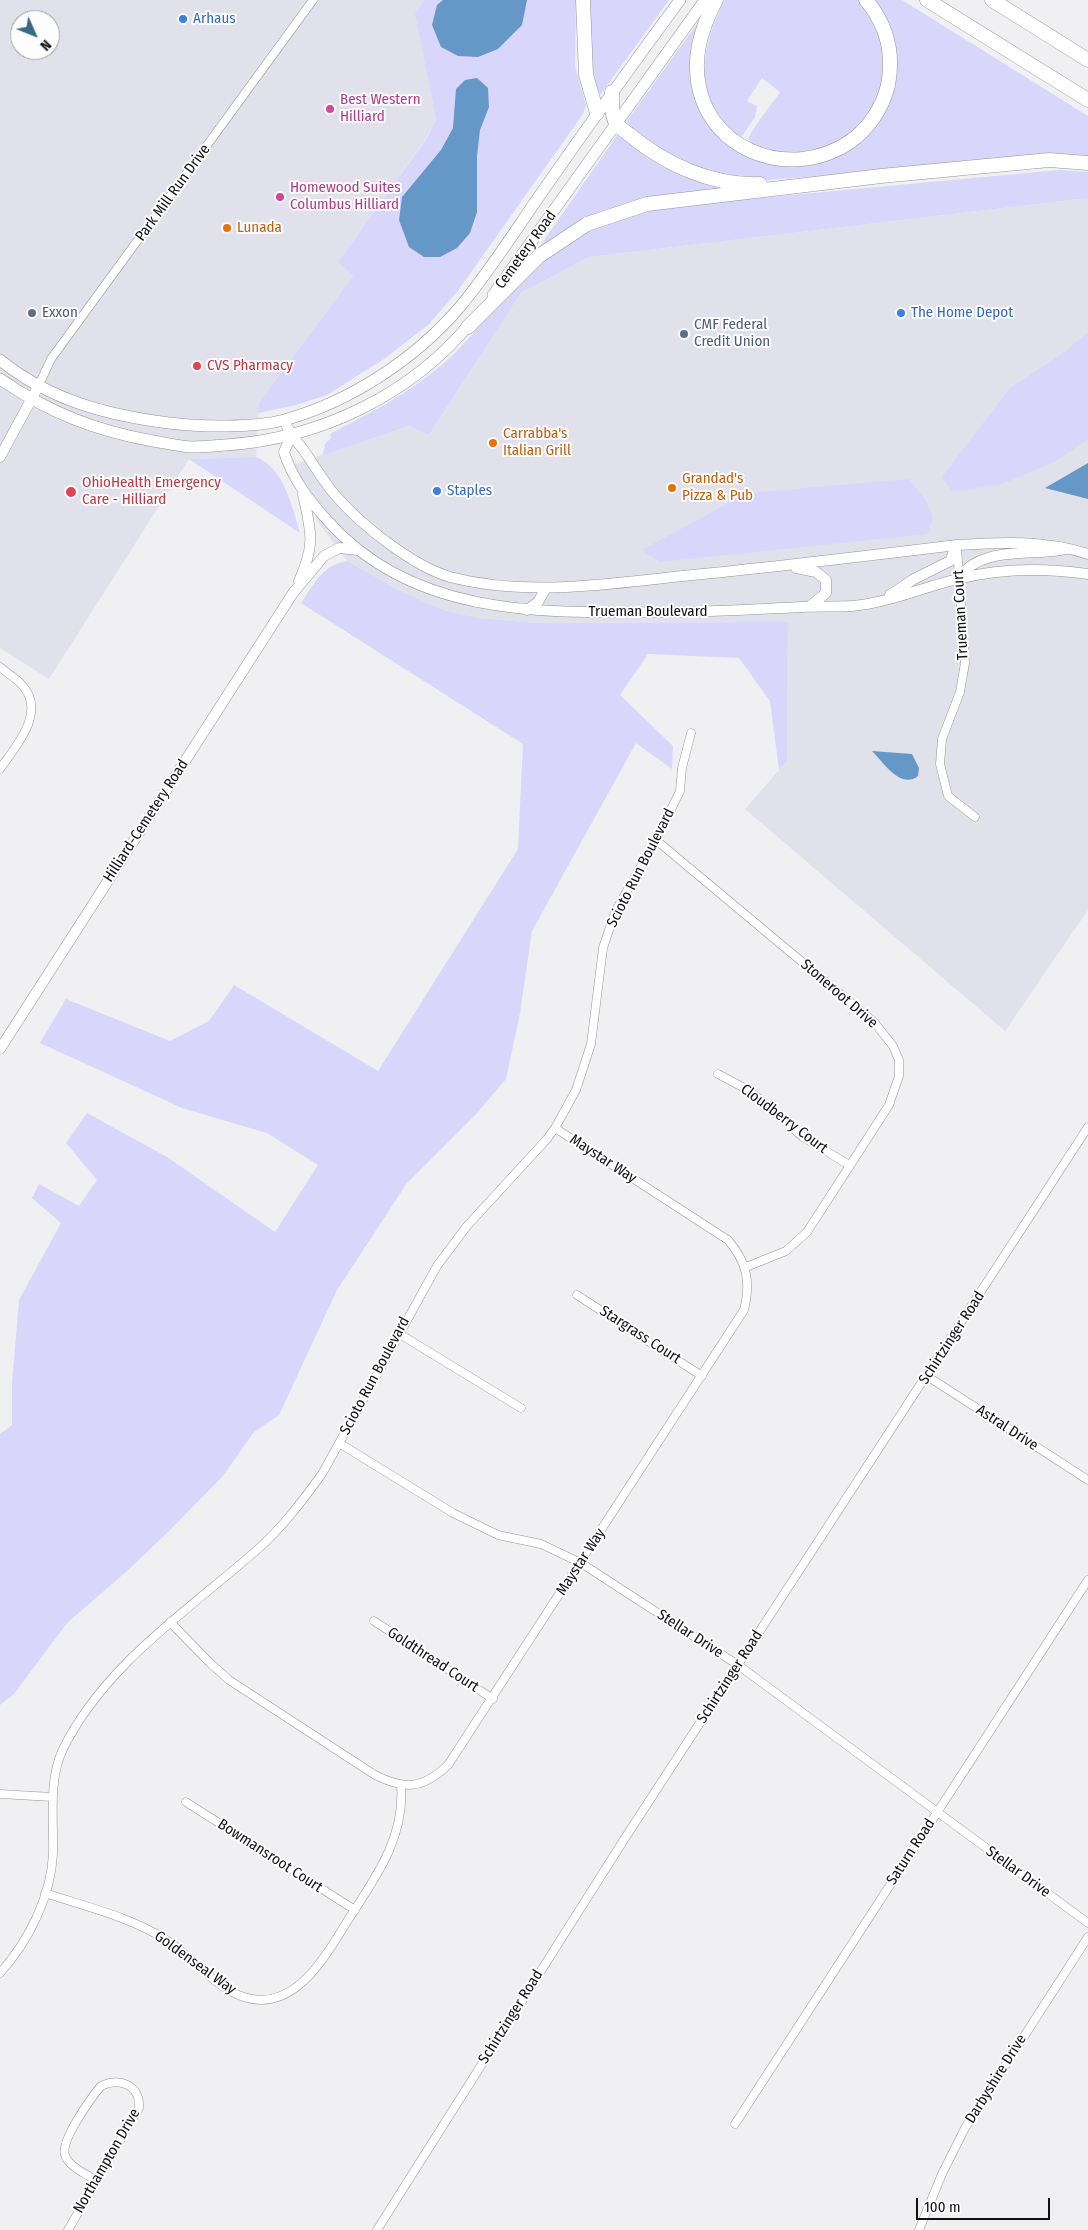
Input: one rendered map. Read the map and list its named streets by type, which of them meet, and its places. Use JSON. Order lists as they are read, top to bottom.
{
  "streets": {
    "main road": ["Cemetery Road", "Trueman Boulevard", "Hilliard-Cemetery Road"],
    "street": [
      "Park Mill Run Drive",
      "Trueman Court",
      "Scioto Run Boulevard",
      "Stoneroot Drive",
      "Cloudberry Court",
      "Maystar Way",
      "Stargrass Court",
      "Schirtzinger Road",
      "Astral Drive",
      "Stellar Drive",
      "Goldthread Court",
      "Saturn Road",
      "Bowmansroot Court",
      "Goldenseal Way",
      "Darbyshire Drive",
      "Northampton Drive"
    ]
  },
  "crossings": [
    ["Park Mill Run Drive", "Cemetery Road"],
    ["Cemetery Road", "Trueman Boulevard"],
    ["Trueman Boulevard", "Trueman Court"],
    ["Trueman Boulevard", "Hilliard-Cemetery Road"],
    ["Scioto Run Boulevard", "Stoneroot Drive"],
    ["Scioto Run Boulevard", "Maystar Way"],
    ["Scioto Run Boulevard", "Stellar Drive"],
    ["Scioto Run Boulevard", "Goldenseal Way"],
    ["Stoneroot Drive", "Cloudberry Court"],
    ["Stoneroot Drive", "Maystar Way"],
    ["Maystar Way", "Stargrass Court"],
    ["Maystar Way", "Stellar Drive"],
    ["Maystar Way", "Goldthread Court"],
    ["Maystar Way", "Goldenseal Way"],
    ["Schirtzinger Road", "Astral Drive"],
    ["Schirtzinger Road", "Stellar Drive"],
    ["Stellar Drive", "Saturn Road"],
    ["Bowmansroot Court", "Goldenseal Way"]
  ],
  "places": [
    "Arhaus",
    "Best Western Hilliard",
    "Homewood Suites Columbus Hilliard",
    "Lunada",
    "Exxon",
    "The Home Depot",
    "CMF Federal Credit Union",
    "CVS Pharmacy",
    "Carrabba's Italian Grill",
    "Grandad's Pizza & Pub",
    "Staples",
    "OhioHealth Emergency Care - Hilliard"
  ],
  "scale_bar": "100 m",
  "north": "bottom right"
}
